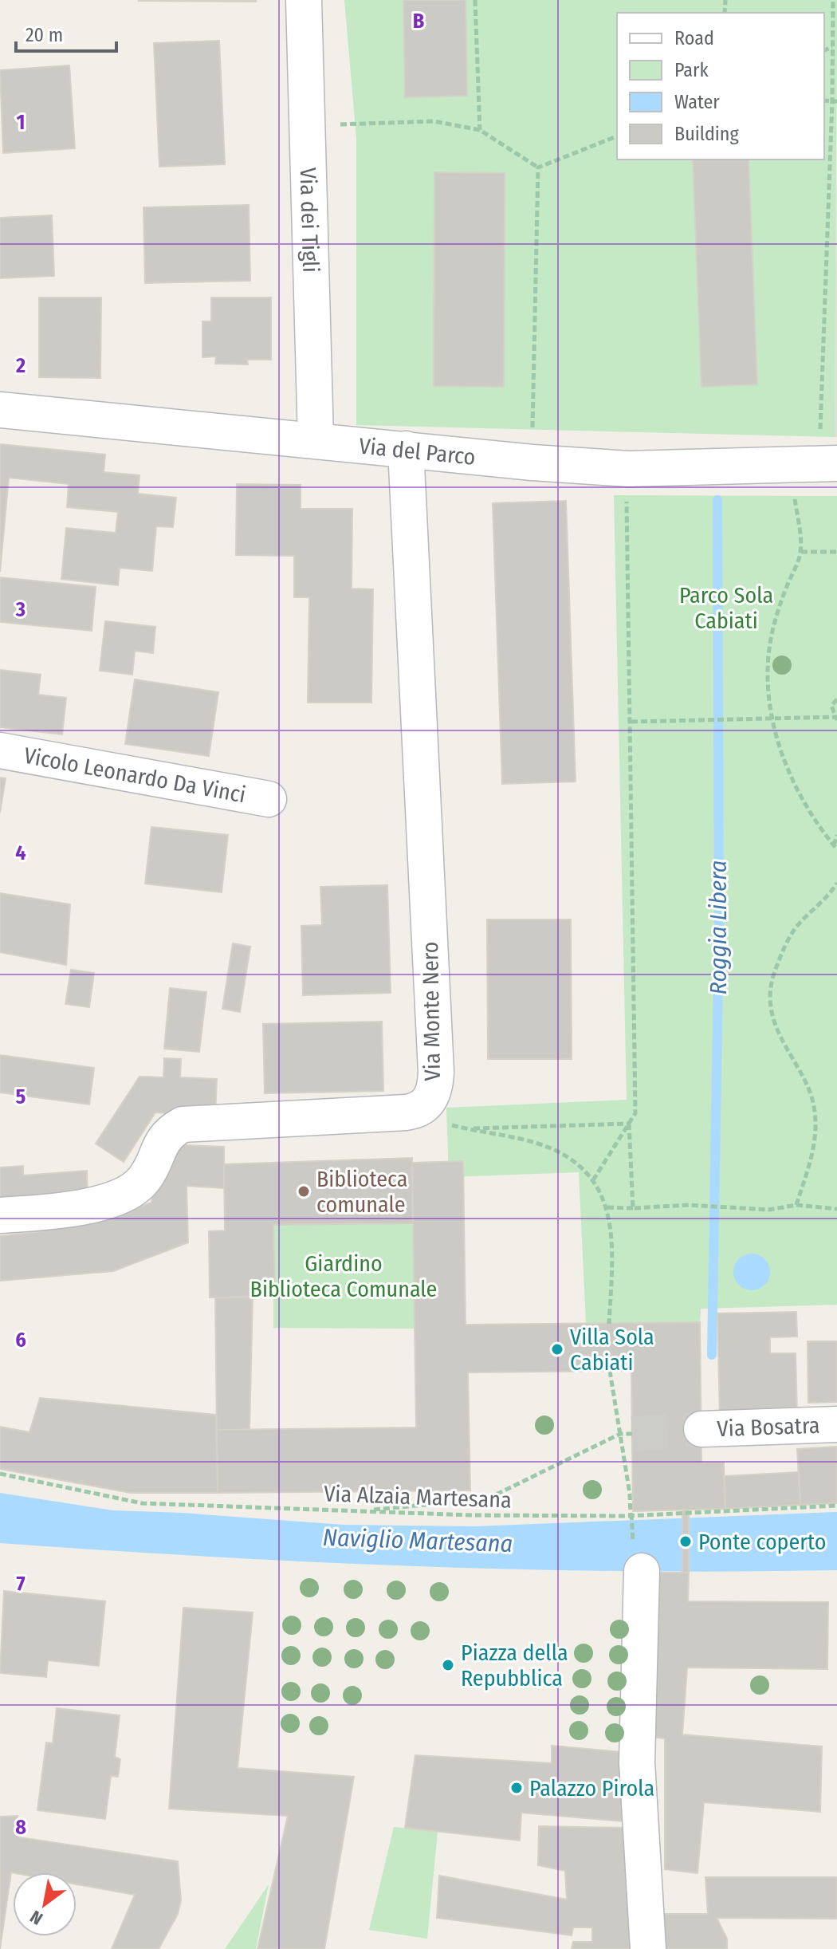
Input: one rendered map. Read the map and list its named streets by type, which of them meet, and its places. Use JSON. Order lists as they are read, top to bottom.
{
  "streets": {
    "street": [
      "Via dei Tigli",
      "Via del Parco",
      "Vicolo Leonardo Da Vinci",
      "Via Monte Nero",
      "Via Bosatra"
    ],
    "path": ["Via Alzaia Martesana"]
  },
  "crossings": [
    ["Via dei Tigli", "Via del Parco"],
    ["Via del Parco", "Via Monte Nero"]
  ],
  "water": ["Roggia Libera", "Naviglio Martesana"],
  "parks": ["Parco Sola Cabiati", "Giardino Biblioteca Comunale"],
  "places": [
    "Biblioteca comunale",
    "Villa Sola Cabiati",
    "Ponte coperto",
    "Piazza della Repubblica",
    "Palazzo Pirola"
  ],
  "legend": [
    "Road",
    "Park",
    "Water",
    "Building"
  ],
  "scale_bar": "20 m",
  "north": "bottom left",
  "grid": {
    "columns": ["B"],
    "rows": [
      "1",
      "2",
      "3",
      "4",
      "5",
      "6",
      "7",
      "8"
    ]
  }
}
